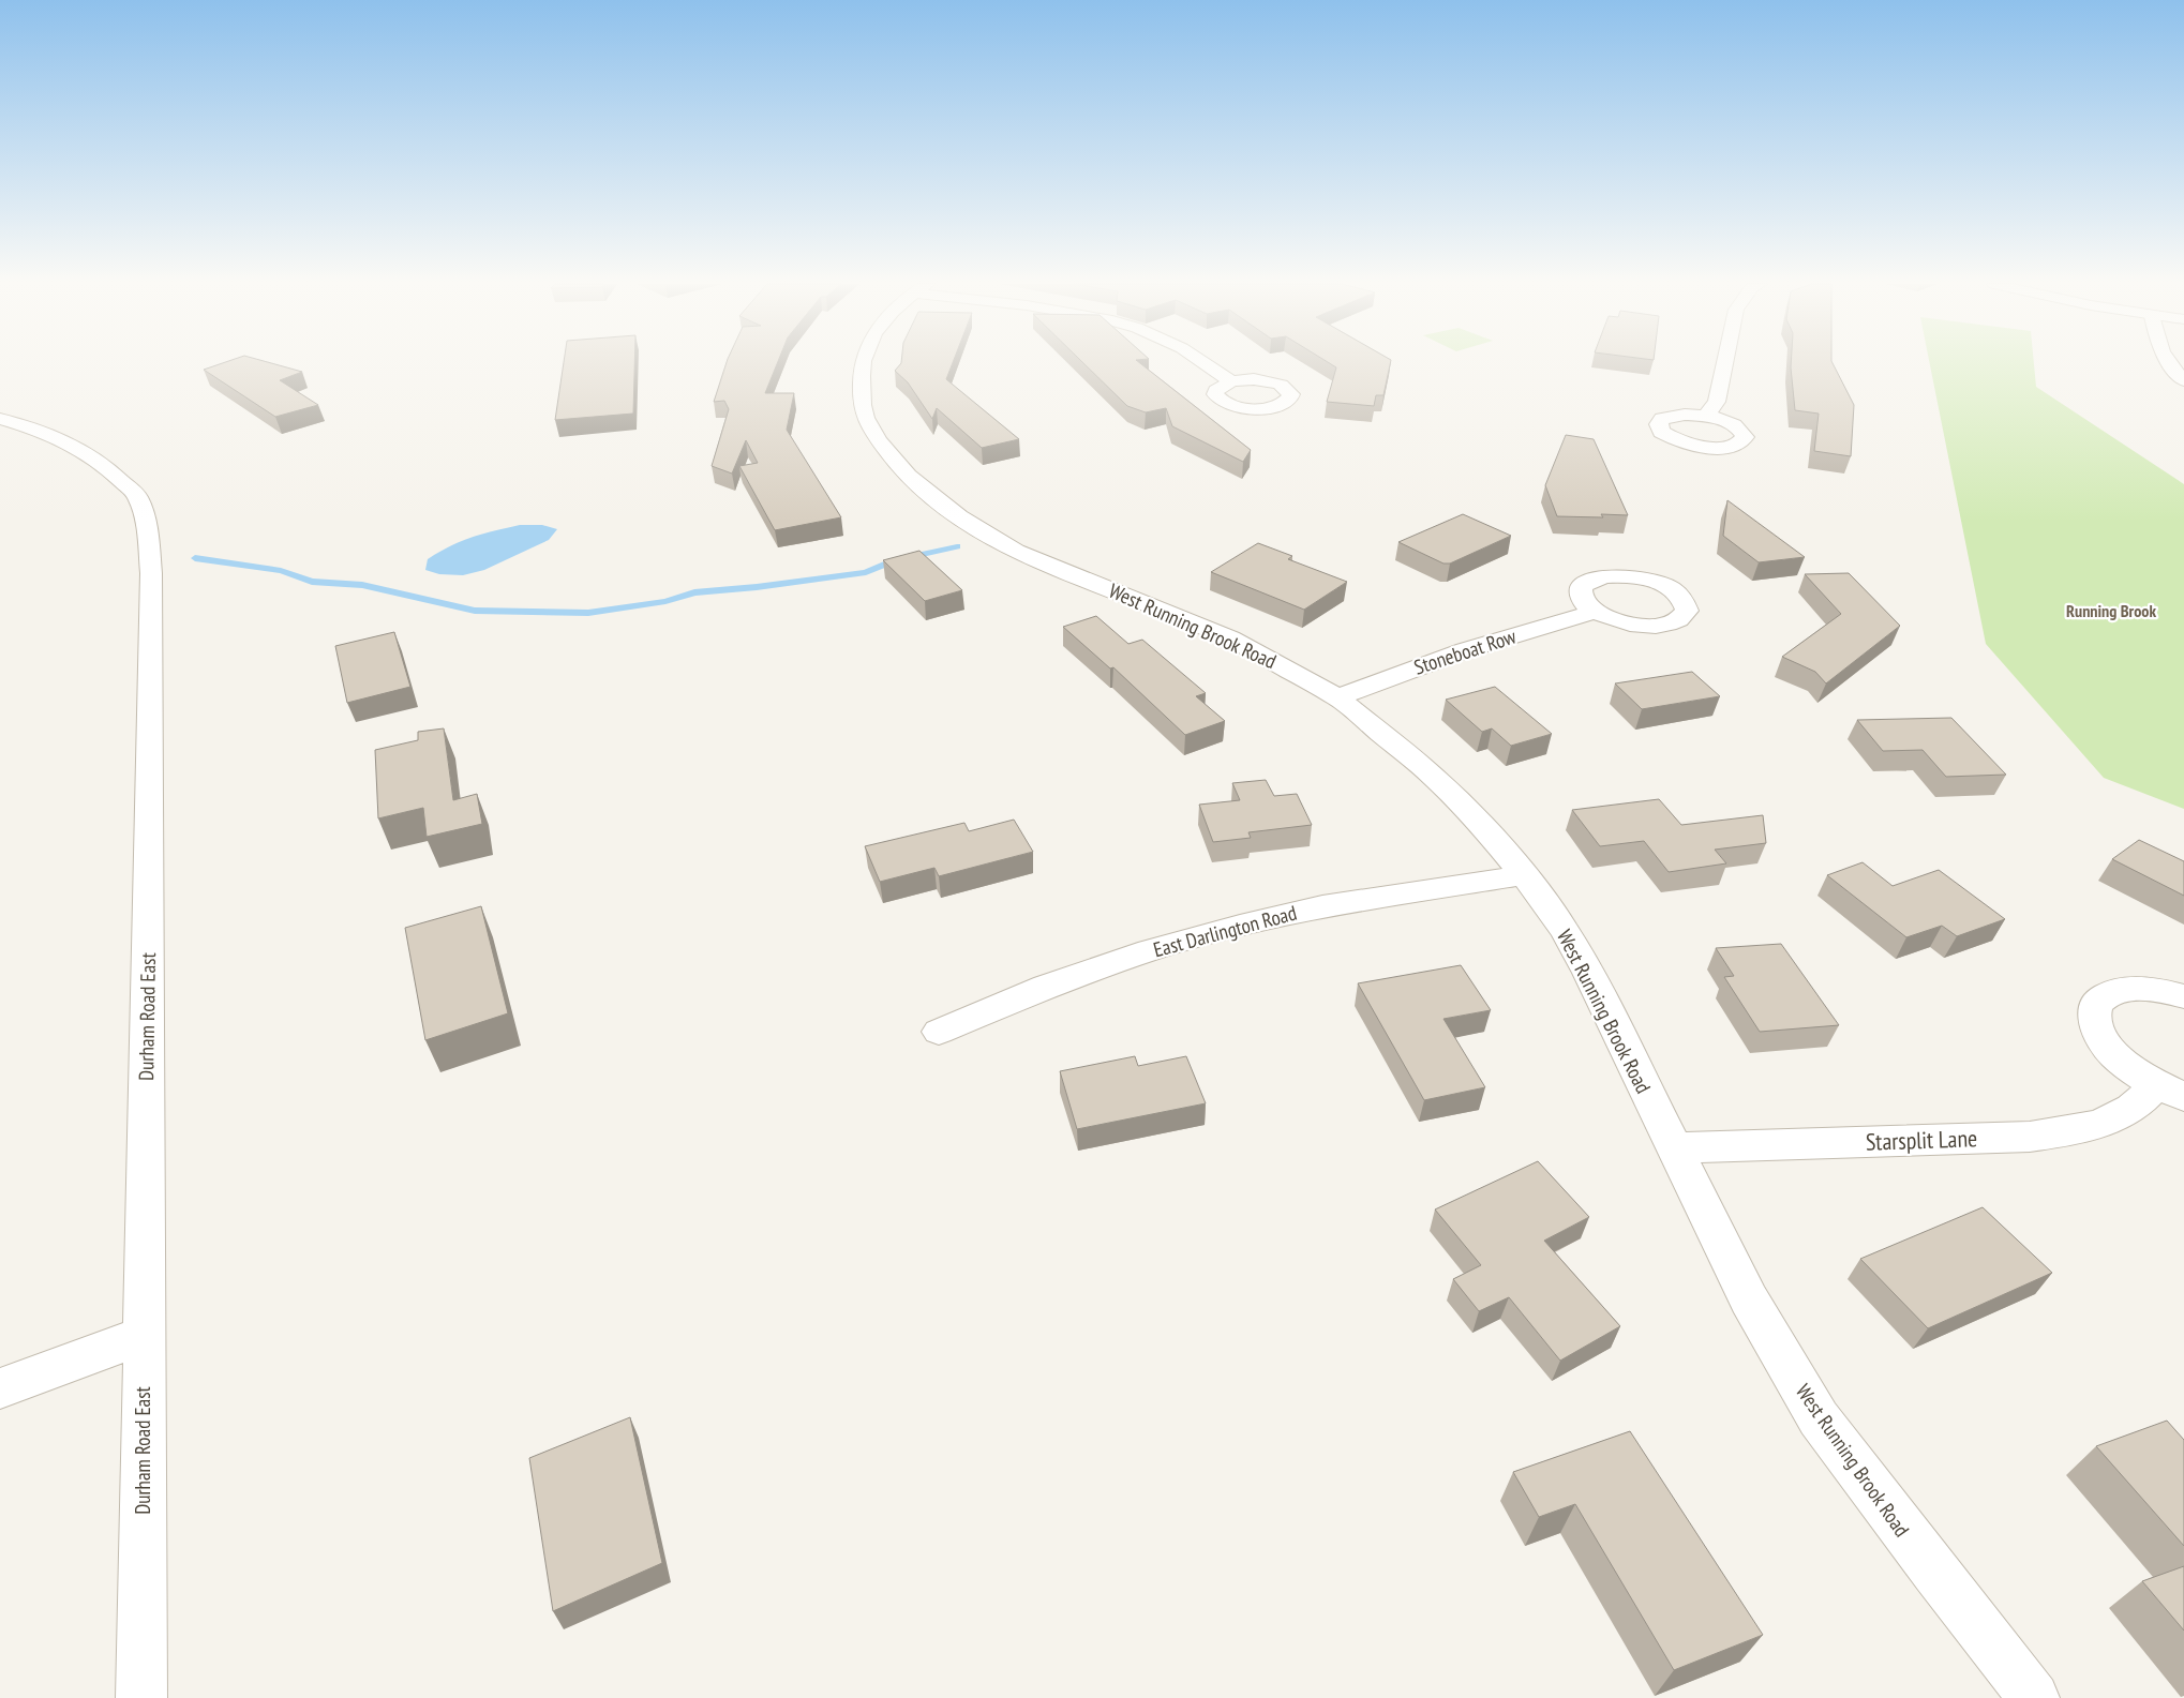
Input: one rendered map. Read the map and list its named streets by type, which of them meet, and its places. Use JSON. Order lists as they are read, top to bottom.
{
  "streets": {
    "street": [
      "West Running Brook Road",
      "Stoneboat Row",
      "East Darlington Road",
      "Durham Road East",
      "Starsplit Lane"
    ]
  },
  "crossings": [
    ["West Running Brook Road", "Stoneboat Row"],
    ["West Running Brook Road", "East Darlington Road"],
    ["West Running Brook Road", "Starsplit Lane"]
  ],
  "districts": ["Running Brook"]
}
